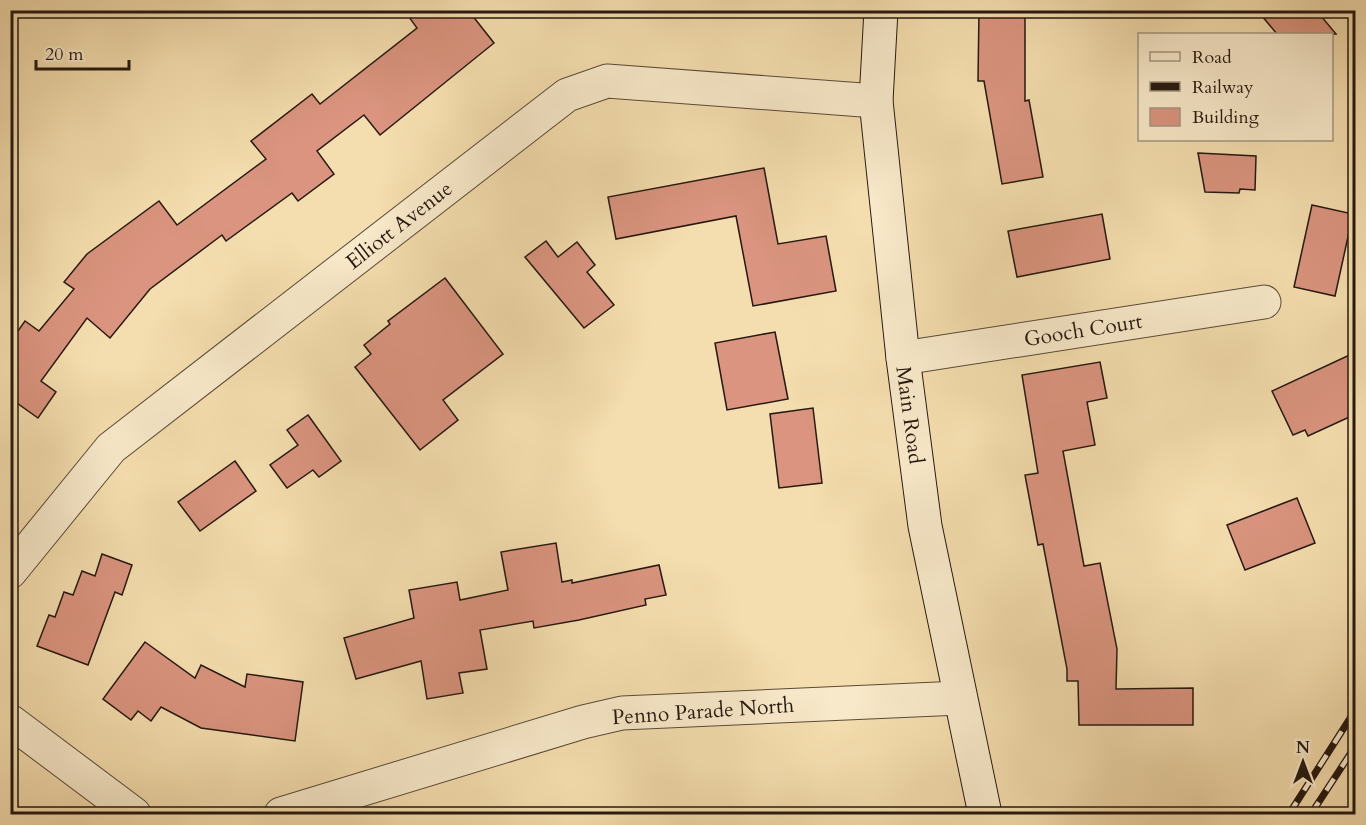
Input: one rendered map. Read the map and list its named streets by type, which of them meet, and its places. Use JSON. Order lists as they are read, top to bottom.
{
  "streets": {
    "street": [
      "Elliott Avenue",
      "Gooch Court",
      "Main Road",
      "Penno Parade North"
    ]
  },
  "crossings": [
    ["Elliott Avenue", "Main Road"],
    ["Gooch Court", "Main Road"],
    ["Main Road", "Penno Parade North"]
  ],
  "legend": ["Road", "Railway", "Building"],
  "scale_bar": "20 m",
  "north": "top"
}
